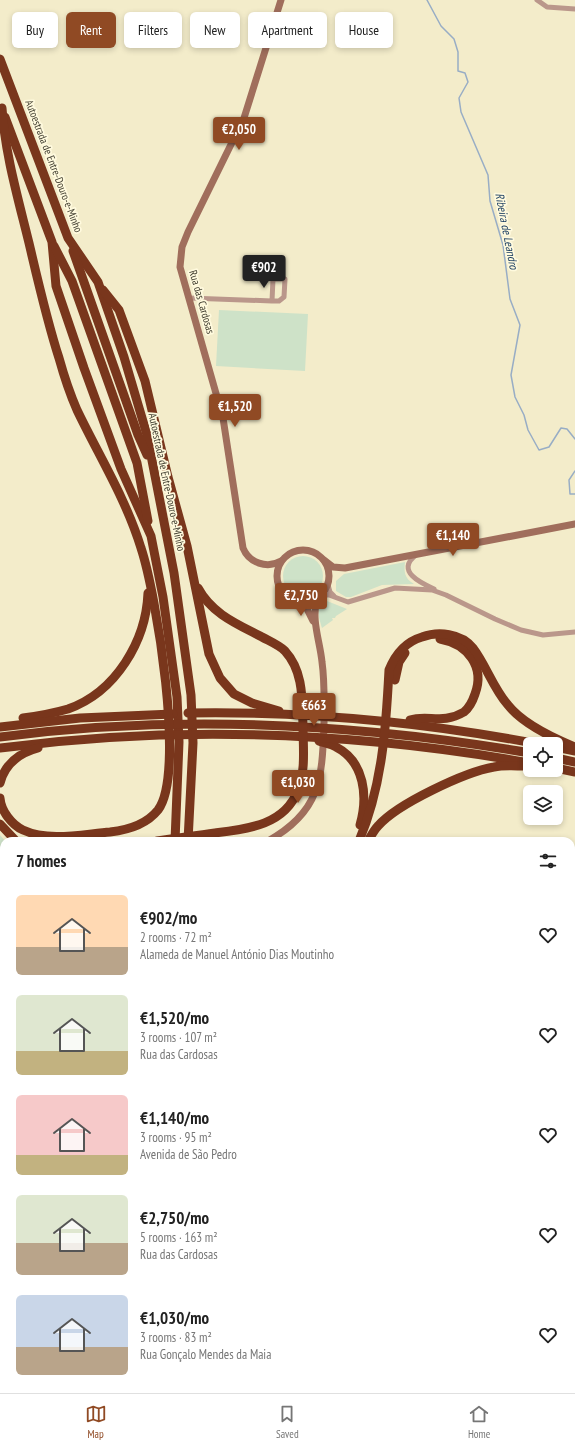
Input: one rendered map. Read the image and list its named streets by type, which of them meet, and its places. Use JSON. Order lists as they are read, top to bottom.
{
  "streets": {
    "highway": ["Autoestrada de Entre-Douro-e-Minho"],
    "street": ["Rua das Cardosas"]
  },
  "water": ["Ribeira de Leandro"],
  "page": {
    "chip": [
      "Buy",
      "Rent",
      "Filters",
      "New",
      "Apartment",
      "House"
    ],
    "price": [
      "€2,050",
      "€902",
      "€1,520",
      "€1,140",
      "€2,750",
      "€663",
      "€1,030"
    ],
    "heading": "7 homes",
    "list": [
      {
        "name": "€902/mo",
        "note": "2 rooms · 72 m² · Alameda de Manuel António Dias Moutinho"
      },
      {
        "name": "€1,520/mo",
        "note": "3 rooms · 107 m² · Rua das Cardosas"
      },
      {
        "name": "€1,140/mo",
        "note": "3 rooms · 95 m² · Avenida de São Pedro"
      },
      {
        "name": "€2,750/mo",
        "note": "5 rooms · 163 m² · Rua das Cardosas"
      },
      {
        "name": "€1,030/mo",
        "note": "3 rooms · 83 m² · Rua Gonçalo Mendes da Maia"
      }
    ],
    "tabs": ["Map", "Saved", "Home"]
  }
}
